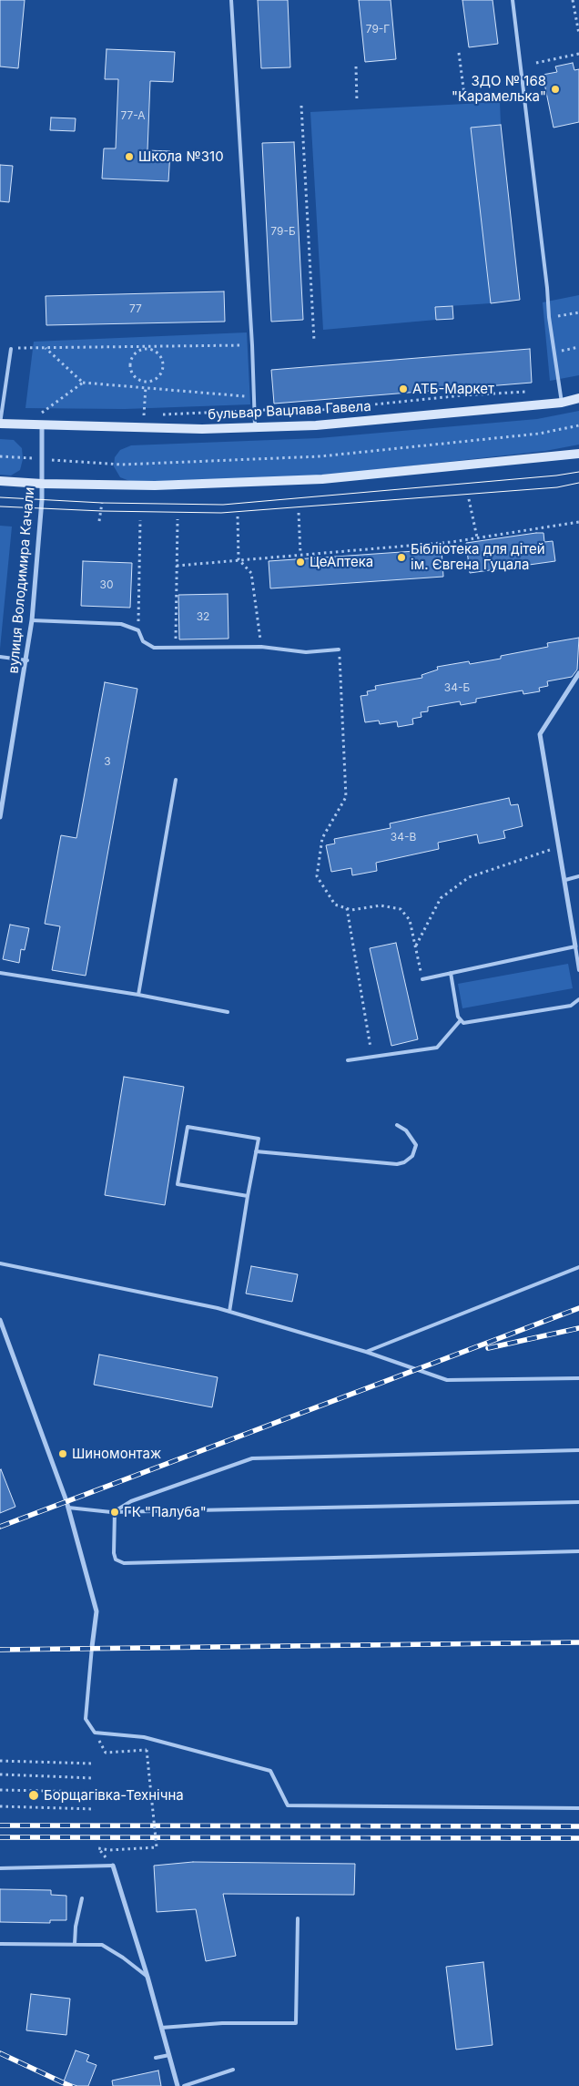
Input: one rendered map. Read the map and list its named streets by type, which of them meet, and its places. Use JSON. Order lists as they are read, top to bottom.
{
  "streets": {
    "main road": ["бульвар Вацлава Гавела"],
    "street": ["вулиця Володимира Качали"]
  },
  "crossings": [
    ["бульвар Вацлава Гавела", "вулиця Володимира Качали"]
  ],
  "places": [
    "ЗДО № 168 \"Карамелька\"",
    "Школа №310",
    "АТБ-Маркет",
    "Бібліотека для дітей ім. Євгена Гуцала",
    "ЦеАптека",
    "Шиномонтаж",
    "ГК \"Палуба\"",
    "Борщагівка-Технічна"
  ],
  "house_numbers": [
    "79-Г",
    "77-А",
    "79-Б",
    "77",
    "30",
    "32",
    "34-Б",
    "3",
    "34-В"
  ]
}
